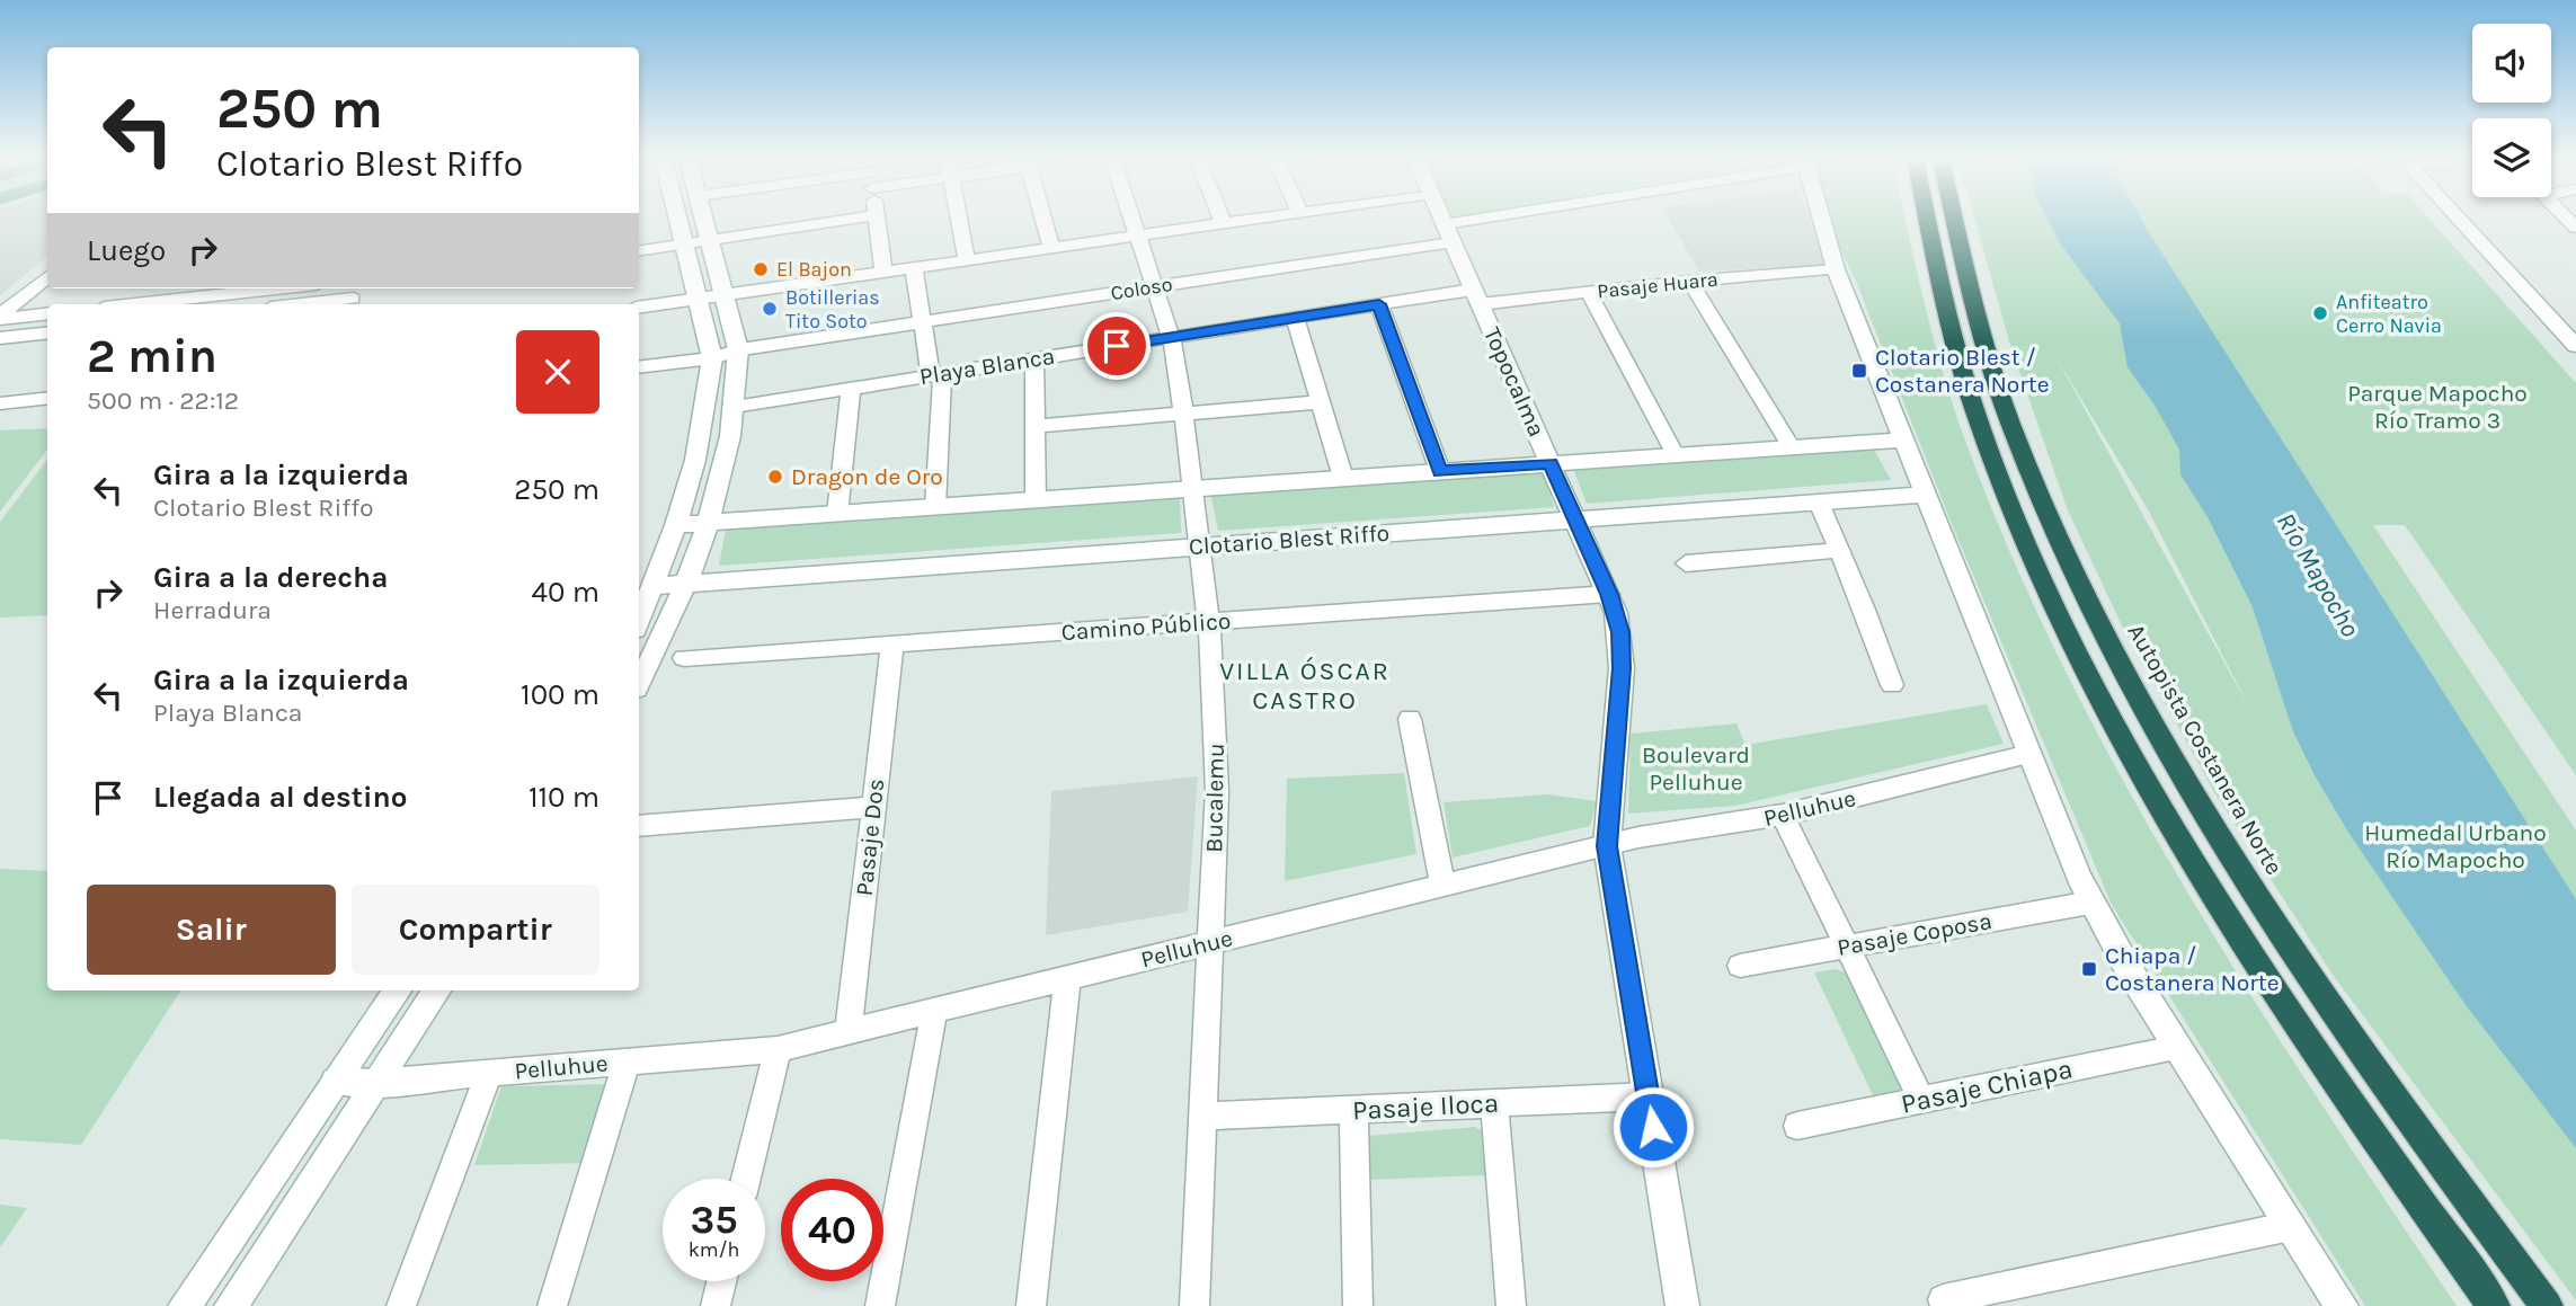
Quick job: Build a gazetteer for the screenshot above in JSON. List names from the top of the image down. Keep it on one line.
{"streets":{"highway":["Autopista Costanera Norte"],"street":["Pasaje Huara","Coloso","Playa Blanca","Topocalma","Clotario Blest Riffo","Camino Público","Bucalemu","Pelluhue","Pasaje Dos","Pasaje Coposa","Pasaje Chiapa","Pasaje Iloca"]},"crossings":[["Pasaje Huara","Playa Blanca"],["Pasaje Huara","Topocalma"],["Coloso","Topocalma"],["Coloso","Bucalemu"],["Playa Blanca","Topocalma"],["Playa Blanca","Bucalemu"],["Topocalma","Clotario Blest Riffo"],["Topocalma","Camino Público"],["Topocalma","Pelluhue"],["Topocalma","Pasaje Iloca"],["Clotario Blest Riffo","Bucalemu"],["Camino Público","Bucalemu"],["Camino Público","Pasaje Dos"],["Bucalemu","Pelluhue"],["Bucalemu","Pasaje Iloca"],["Pelluhue","Pasaje Dos"]],"districts":["VILLA ÓSCAR CASTRO"],"water":["Río Mapocho"],"parks":["Parque Mapocho Río Tramo 3","Boulevard Pelluhue","Humedal Urbano Río Mapocho"],"places":{"other":["El Bajon","Botillerias Tito Soto","Anfiteatro Cerro Navia","Dragon de Oro"],"transit":["Clotario Blest / Costanera Norte","Chiapa / Costanera Norte"]},"page":{"turn":["250 m","Clotario Blest Riffo"],"then":"Luego","heading":["2 min","500 m · 22:12"],"list":[{"name":"Gira a la izquierda","note":"Clotario Blest Riffo","value":"250 m"},{"name":"Gira a la derecha","note":"Herradura","value":"40 m"},{"name":"Gira a la izquierda","note":"Playa Blanca","value":"100 m"},{"name":"Llegada al destino","value":"110 m"}],"buttons":["Salir","Compartir"],"speed":"35 km/h","limit":"40"}}
